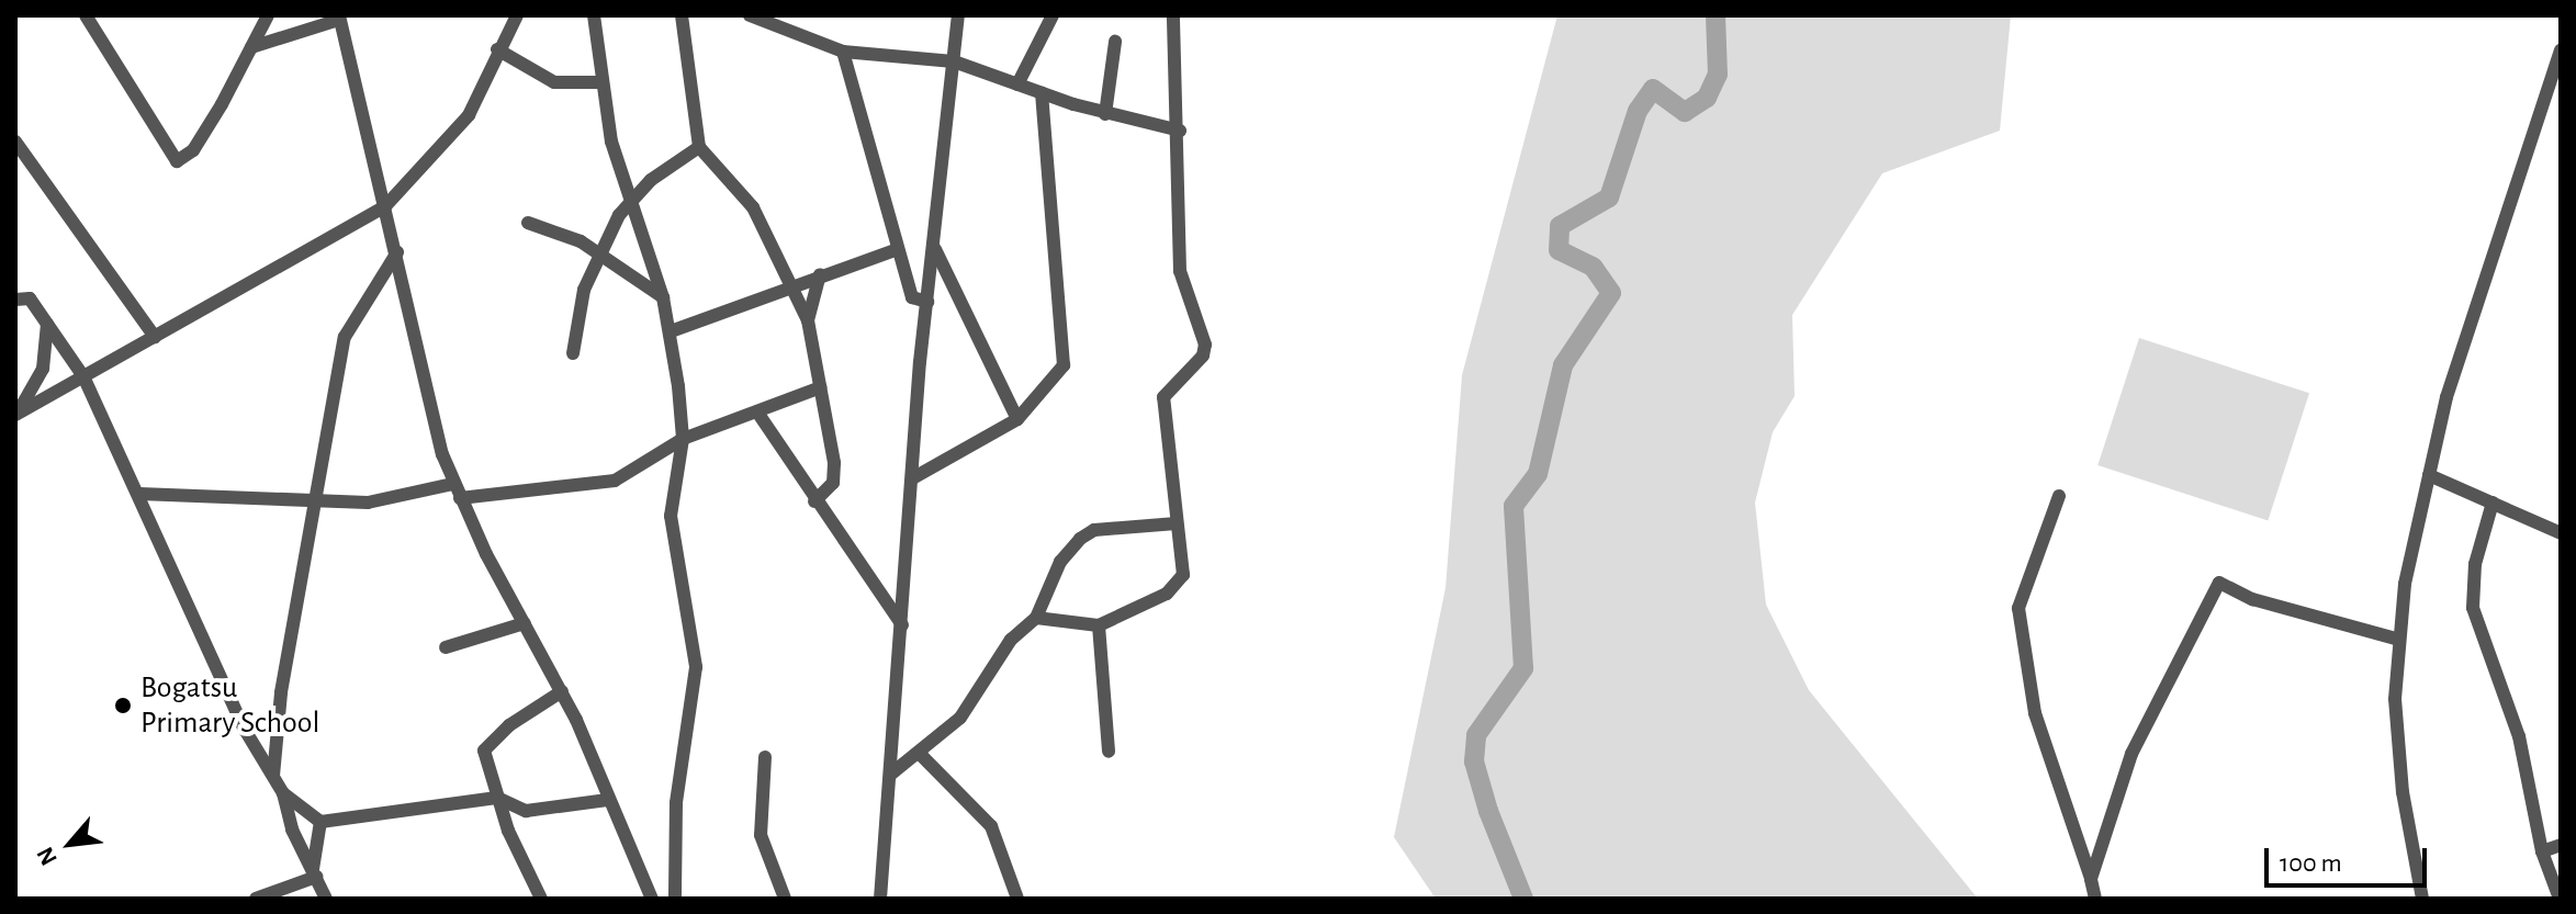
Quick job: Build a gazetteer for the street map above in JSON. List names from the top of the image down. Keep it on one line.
{"places":["Bogatsu Primary School"],"scale_bar":"100 m","north":"bottom left"}
